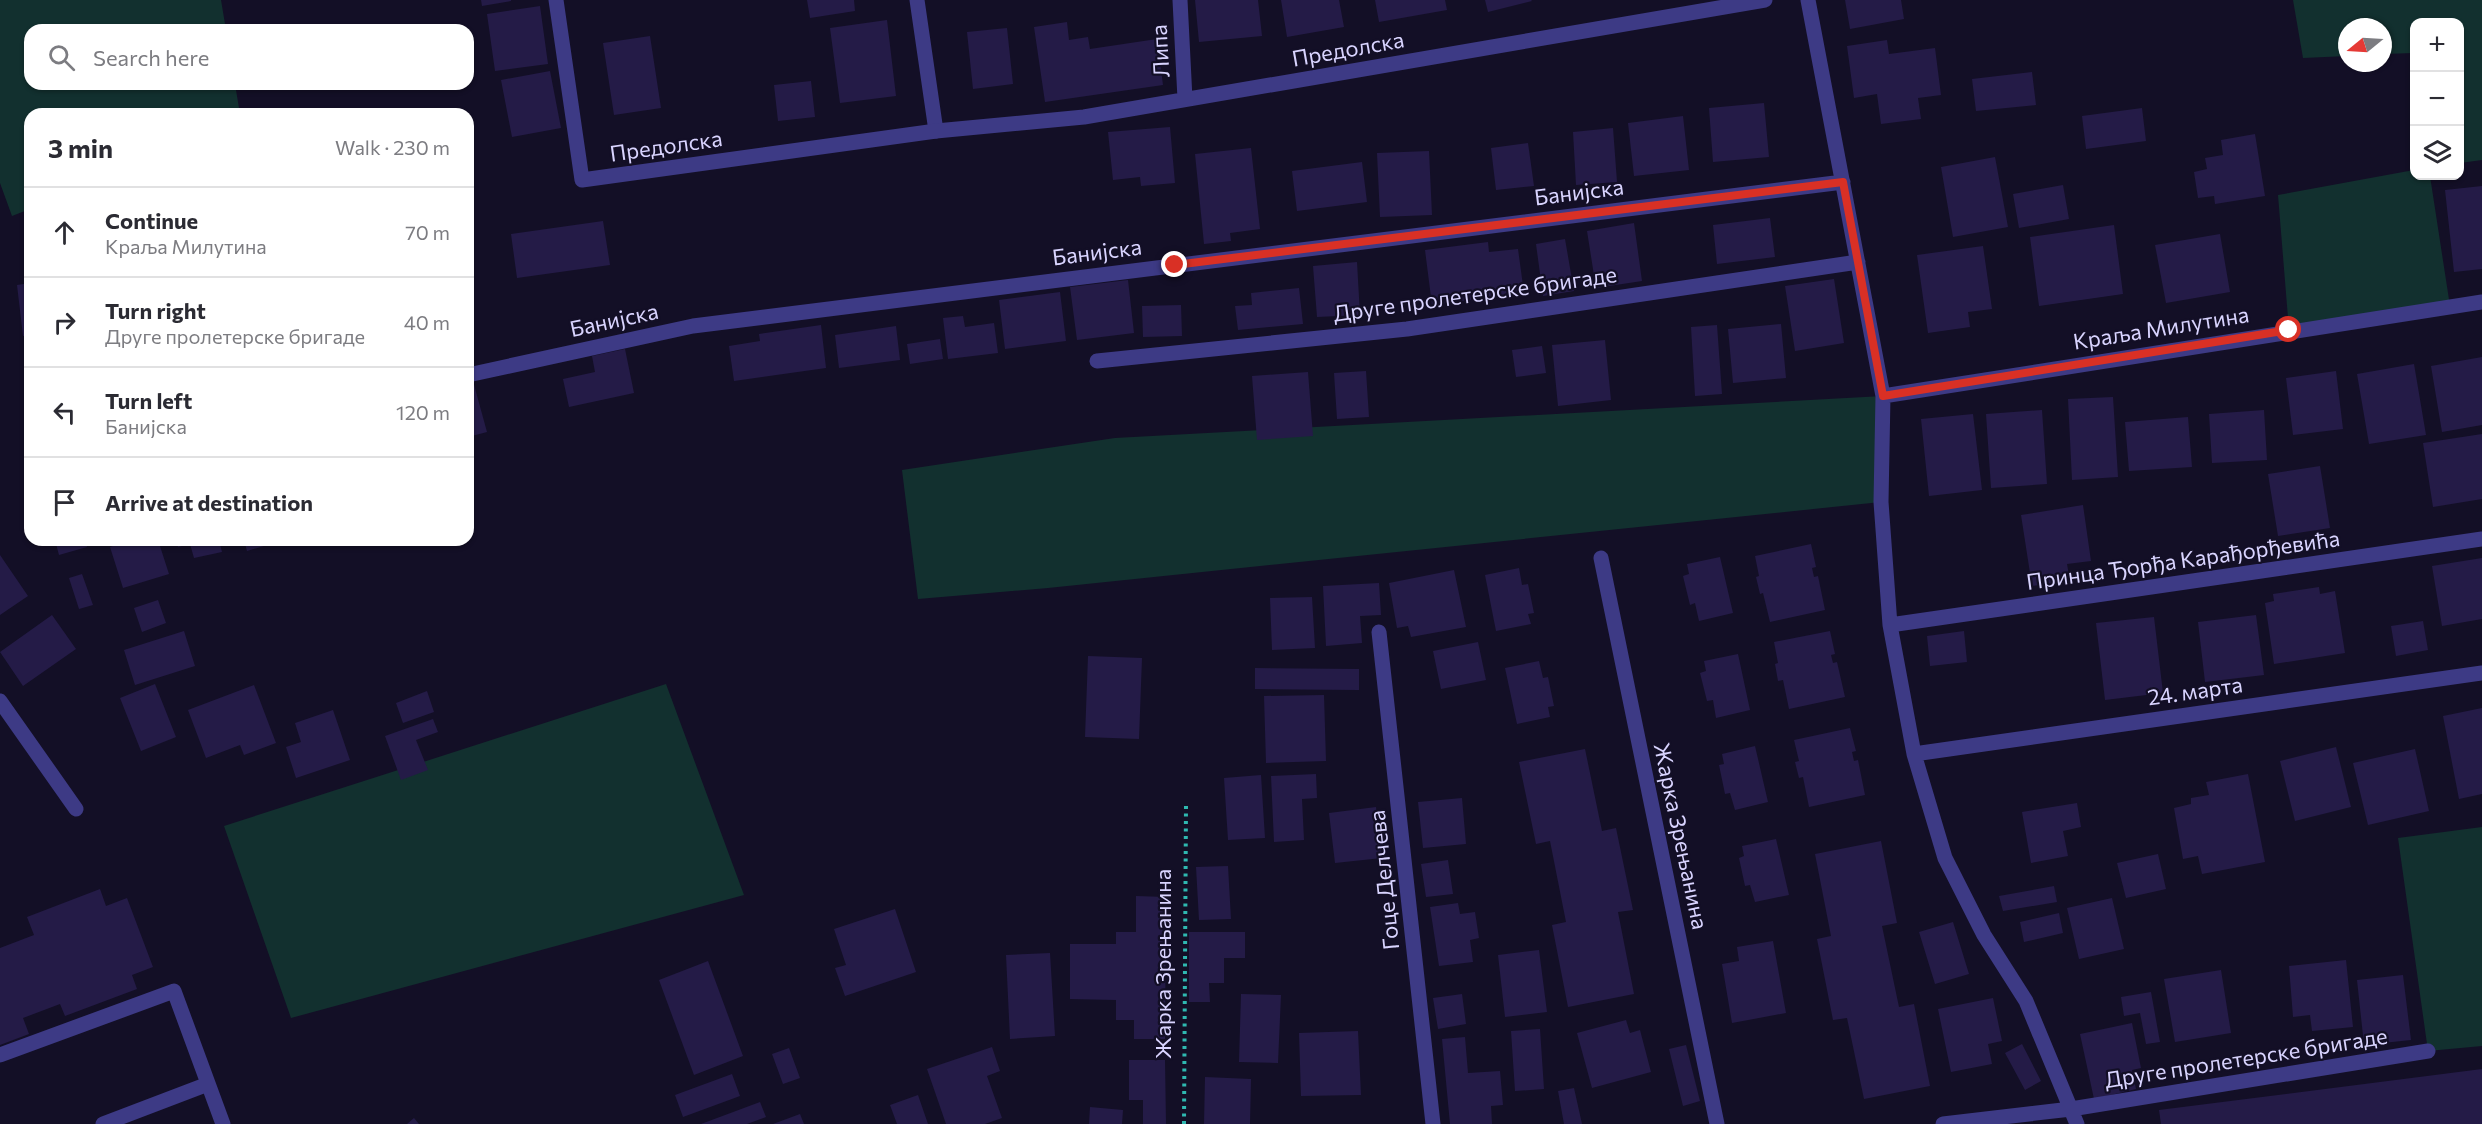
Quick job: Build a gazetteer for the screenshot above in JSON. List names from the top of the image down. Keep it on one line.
{"streets":{"street":["Предолска","Липа","Банијска","Друге пролетерске бригаде","Краља Милутина","Принца Ђорђа Карађорђевића","24. марта","Жарка Зрењанина","Гоце Делчева"]},"crossings":[["Предолска","Липа"]],"north":"left","page":{"map_buttons":["+","−"],"search":"Search here","heading":["3 min","Walk · 230 m"],"list":[["Continue","Краља Милутина","70 m"],["Turn right","Друге пролетерске бригаде","40 m"],["Turn left","Банијска","120 m"],"Arrive at destination"]}}
